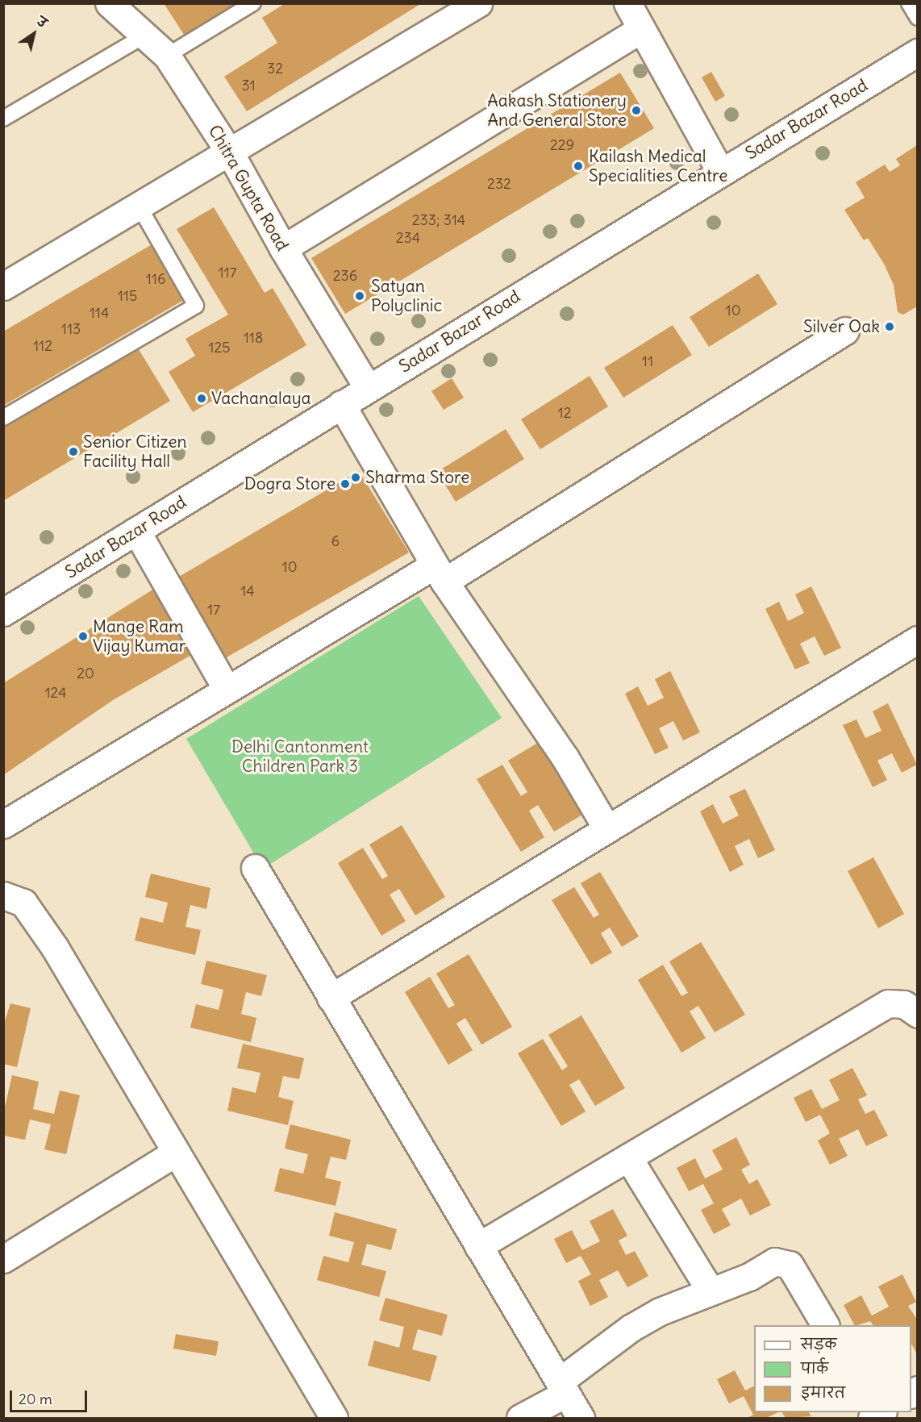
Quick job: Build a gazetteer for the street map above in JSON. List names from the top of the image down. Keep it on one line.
{"streets":{"street":["Sadar Bazar Road","Chitra Gupta Road"]},"crossings":[["Sadar Bazar Road","Chitra Gupta Road"]],"parks":["Delhi Cantonment Children Park 3"],"places":["Aakash Stationery And General Store","Kailash Medical Specialities Centre","Satyan Polyclinic","Silver Oak","Vachanalaya","Senior Citizen Facility Hall","Sharma Store","Dogra Store","Mange Ram Vijay Kumar"],"house_numbers":["32","31","229","232","233; 314","234","117","236","116","115","10","114","113","118","112","125","11","12","6","10","14","17","20","124"],"legend":["सड़क","पार्क","इमारत"],"scale_bar":"20 m","north":"top right"}
